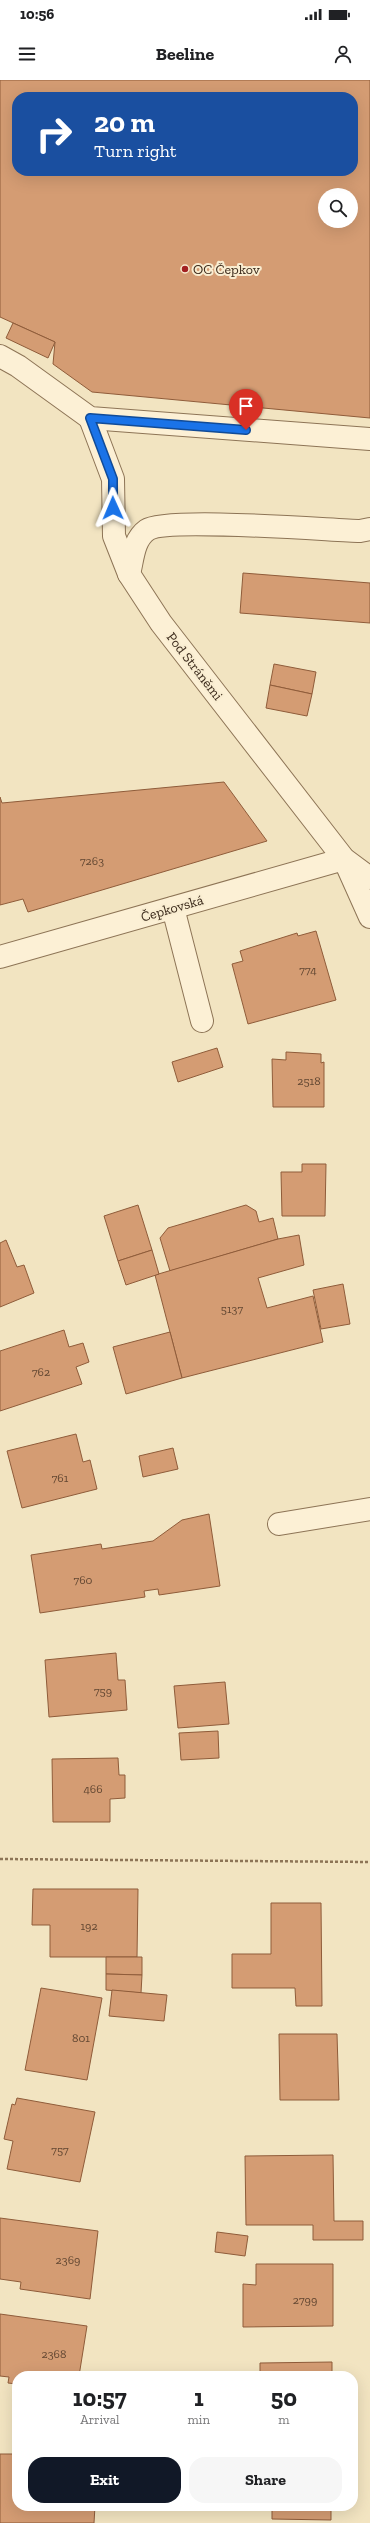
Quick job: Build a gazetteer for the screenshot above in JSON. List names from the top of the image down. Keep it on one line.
{"streets":{"street":["Pod Stráněmi","Čepkovská"]},"crossings":[["Pod Stráněmi","Čepkovská"]],"places":["OC Čepkov"],"house_numbers":["7263","774","2518","5137","762","761","760","759","466","192","801","757","2369","2799","2368"],"page":{"status":"10:56","header":"Beeline","turn":["20 m","Turn right"],"eta":["10:57","Arrival","1","min","50","m"],"buttons":["Exit","Share"]}}
